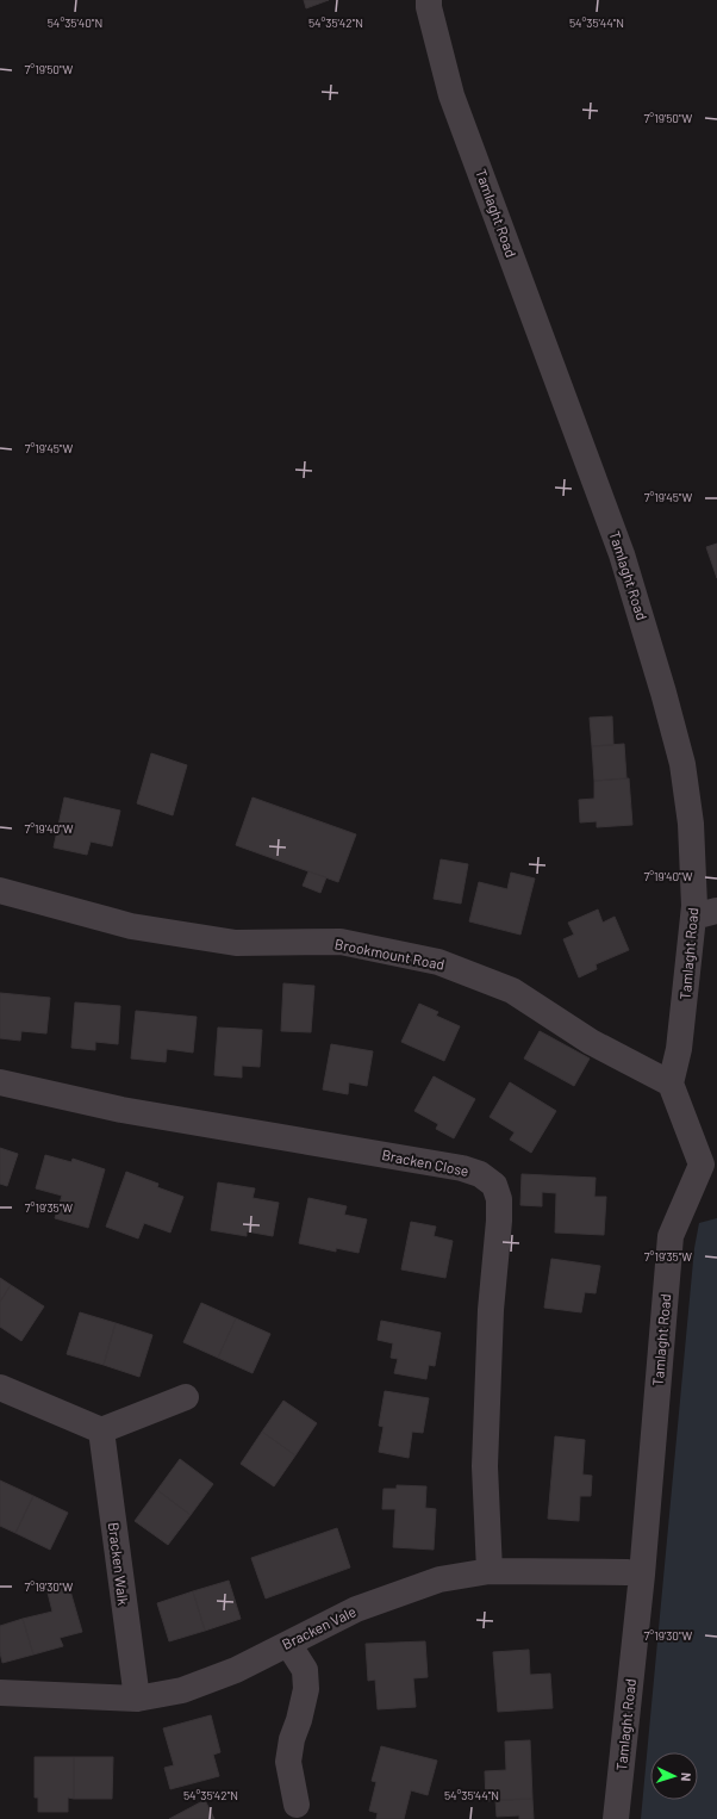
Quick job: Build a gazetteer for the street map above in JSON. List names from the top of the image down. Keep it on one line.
{"streets":{"street":["Tamlaght Road","Brookmount Road","Bracken Close","Bracken Walk","Bracken Vale"]},"crossings":[["Tamlaght Road","Brookmount Road"],["Tamlaght Road","Bracken Vale"],["Bracken Close","Bracken Vale"],["Bracken Walk","Bracken Vale"]],"north":"right","coordinates":["54°35'40\"N","54°35'42\"N","54°35'44\"N","7°19'50\"W","7°19'45\"W","7°19'40\"W","7°19'35\"W","7°19'30\"W"]}
